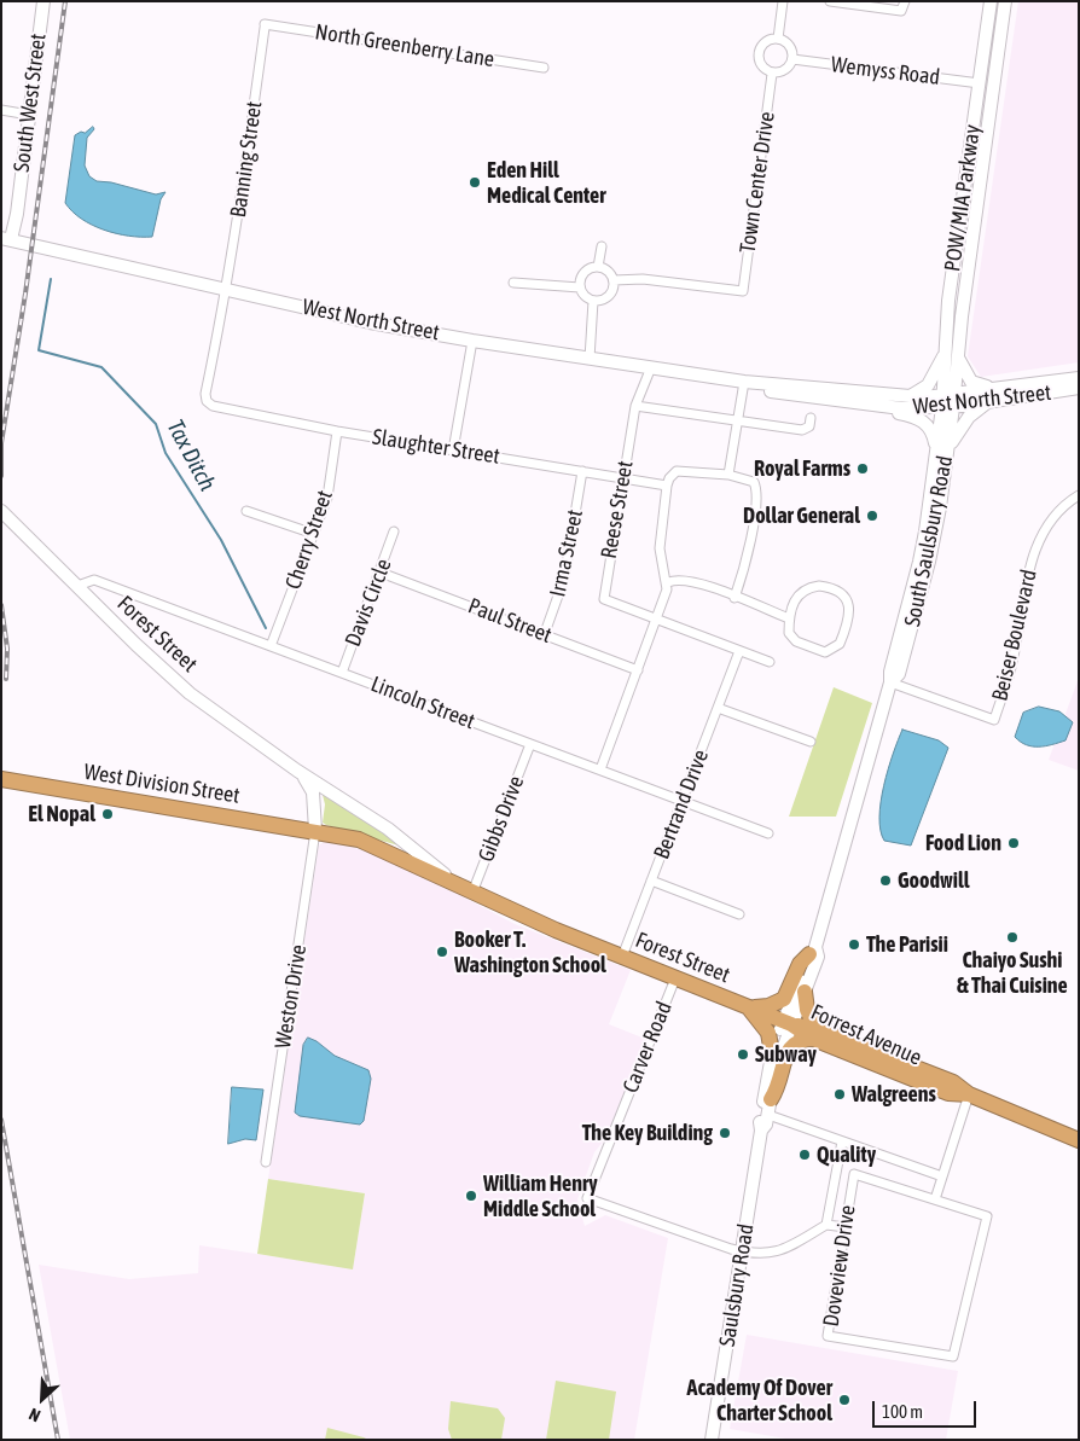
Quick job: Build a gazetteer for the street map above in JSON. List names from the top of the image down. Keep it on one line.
{"streets":{"highway":["Forest Street","West Division Street","Forrest Avenue"],"main road":["South West Street","POW/MIA Parkway","West North Street","South Saulsbury Road","Saulsbury Road"],"street":["North Greenberry Lane","Wemyss Road","Banning Street","Town Center Drive","Slaughter Street","Reese Street","Cherry Street","Irma Street","Davis Circle","Paul Street","Beiser Boulevard","Lincoln Street","Bertrand Drive","Gibbs Drive","Weston Drive","Carver Road","Doveview Drive"]},"crossings":[["North Greenberry Lane","Banning Street"],["Wemyss Road","Town Center Drive"],["Wemyss Road","POW/MIA Parkway"],["South West Street","West North Street"],["Banning Street","West North Street"],["Banning Street","Slaughter Street"],["POW/MIA Parkway","West North Street"],["POW/MIA Parkway","South Saulsbury Road"],["West North Street","Reese Street"],["West North Street","South Saulsbury Road"],["Slaughter Street","Reese Street"],["Slaughter Street","Cherry Street"],["Slaughter Street","Irma Street"],["Reese Street","Bertrand Drive"],["Cherry Street","Lincoln Street"],["South Saulsbury Road","Forest Street"],["South Saulsbury Road","Beiser Boulevard"],["South Saulsbury Road","Forrest Avenue"],["South Saulsbury Road","Saulsbury Road"],["Irma Street","Paul Street"],["Davis Circle","Paul Street"],["Davis Circle","Lincoln Street"],["Forest Street","Lincoln Street"],["Forest Street","West Division Street"],["Forest Street","Bertrand Drive"],["Forest Street","Gibbs Drive"],["Forest Street","Weston Drive"],["Forest Street","Forrest Avenue"],["Forest Street","Carver Road"],["Forest Street","Saulsbury Road"],["Lincoln Street","Bertrand Drive"],["Lincoln Street","Gibbs Drive"],["West Division Street","Weston Drive"],["Forrest Avenue","Saulsbury Road"],["Carver Road","Saulsbury Road"]],"water":["Tax Ditch"],"places":["Eden Hill Medical Center","Royal Farms","Dollar General","El Nopal","Food Lion","Goodwill","Chaiyo Sushi & Thai Cuisine","The Parisii","Booker T. Washington School","Subway","Walgreens","The Key Building","Quality","William Henry Middle School","Academy Of Dover Charter School"],"scale_bar":"100 m","north":"bottom left"}
